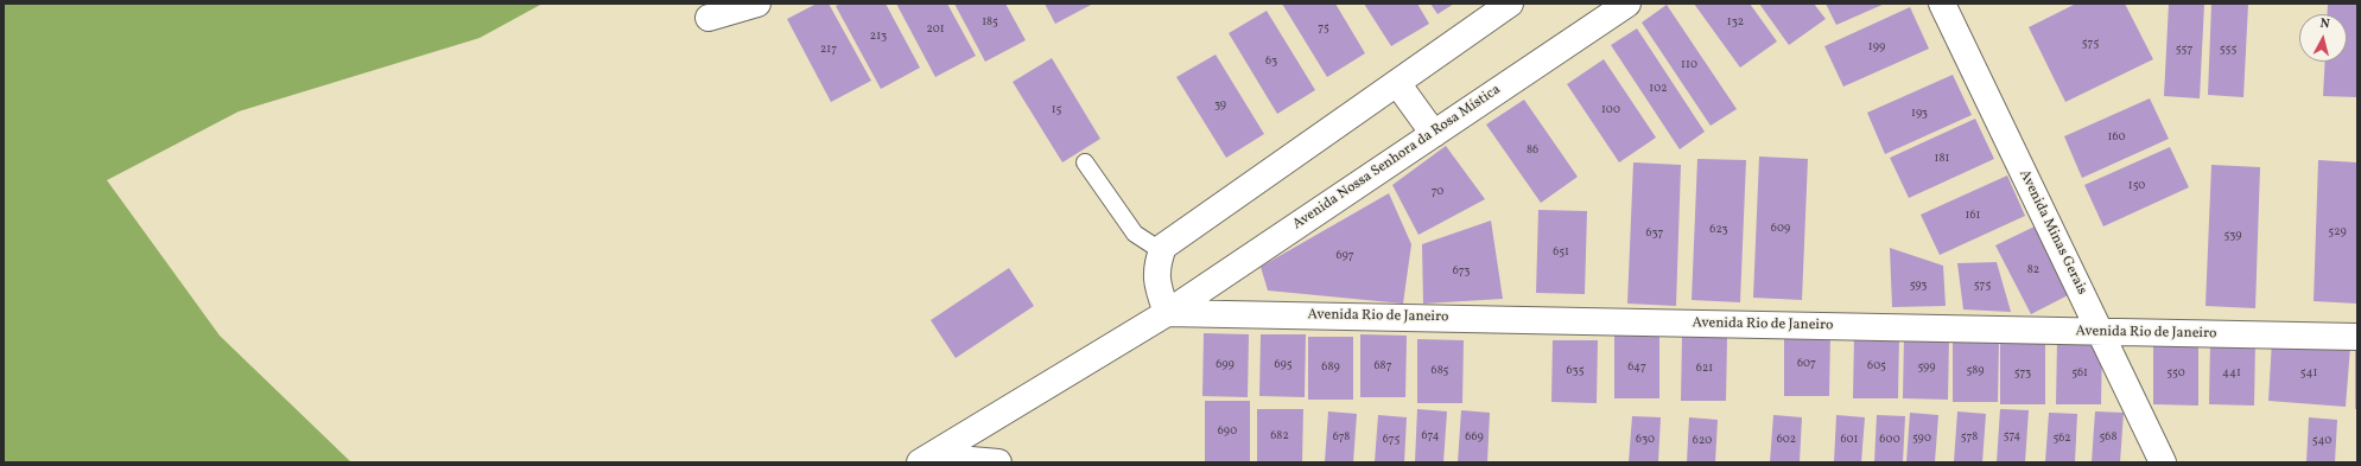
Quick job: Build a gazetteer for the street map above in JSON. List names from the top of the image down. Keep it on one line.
{"streets":{"street":["Avenida Nossa Senhora da Rosa Mística","Avenida Minas Gerais","Avenida Rio de Janeiro"]},"crossings":[["Avenida Nossa Senhora da Rosa Mística","Avenida Rio de Janeiro"],["Avenida Minas Gerais","Avenida Rio de Janeiro"]],"house_numbers":["185","132","75","201","213","575","199","217","557","555","63","110","102","39","15","100","193","160","86","181","150","70","161","609","623","529","637","539","651","697","82","673","593","575","607","699","695","687","605","689","647","599","621","685","635","589","573","561","550","441","541","690","682","674","574","678","669","578","568","590","562","675","630","602","601","600","620","540"],"north":"top"}
